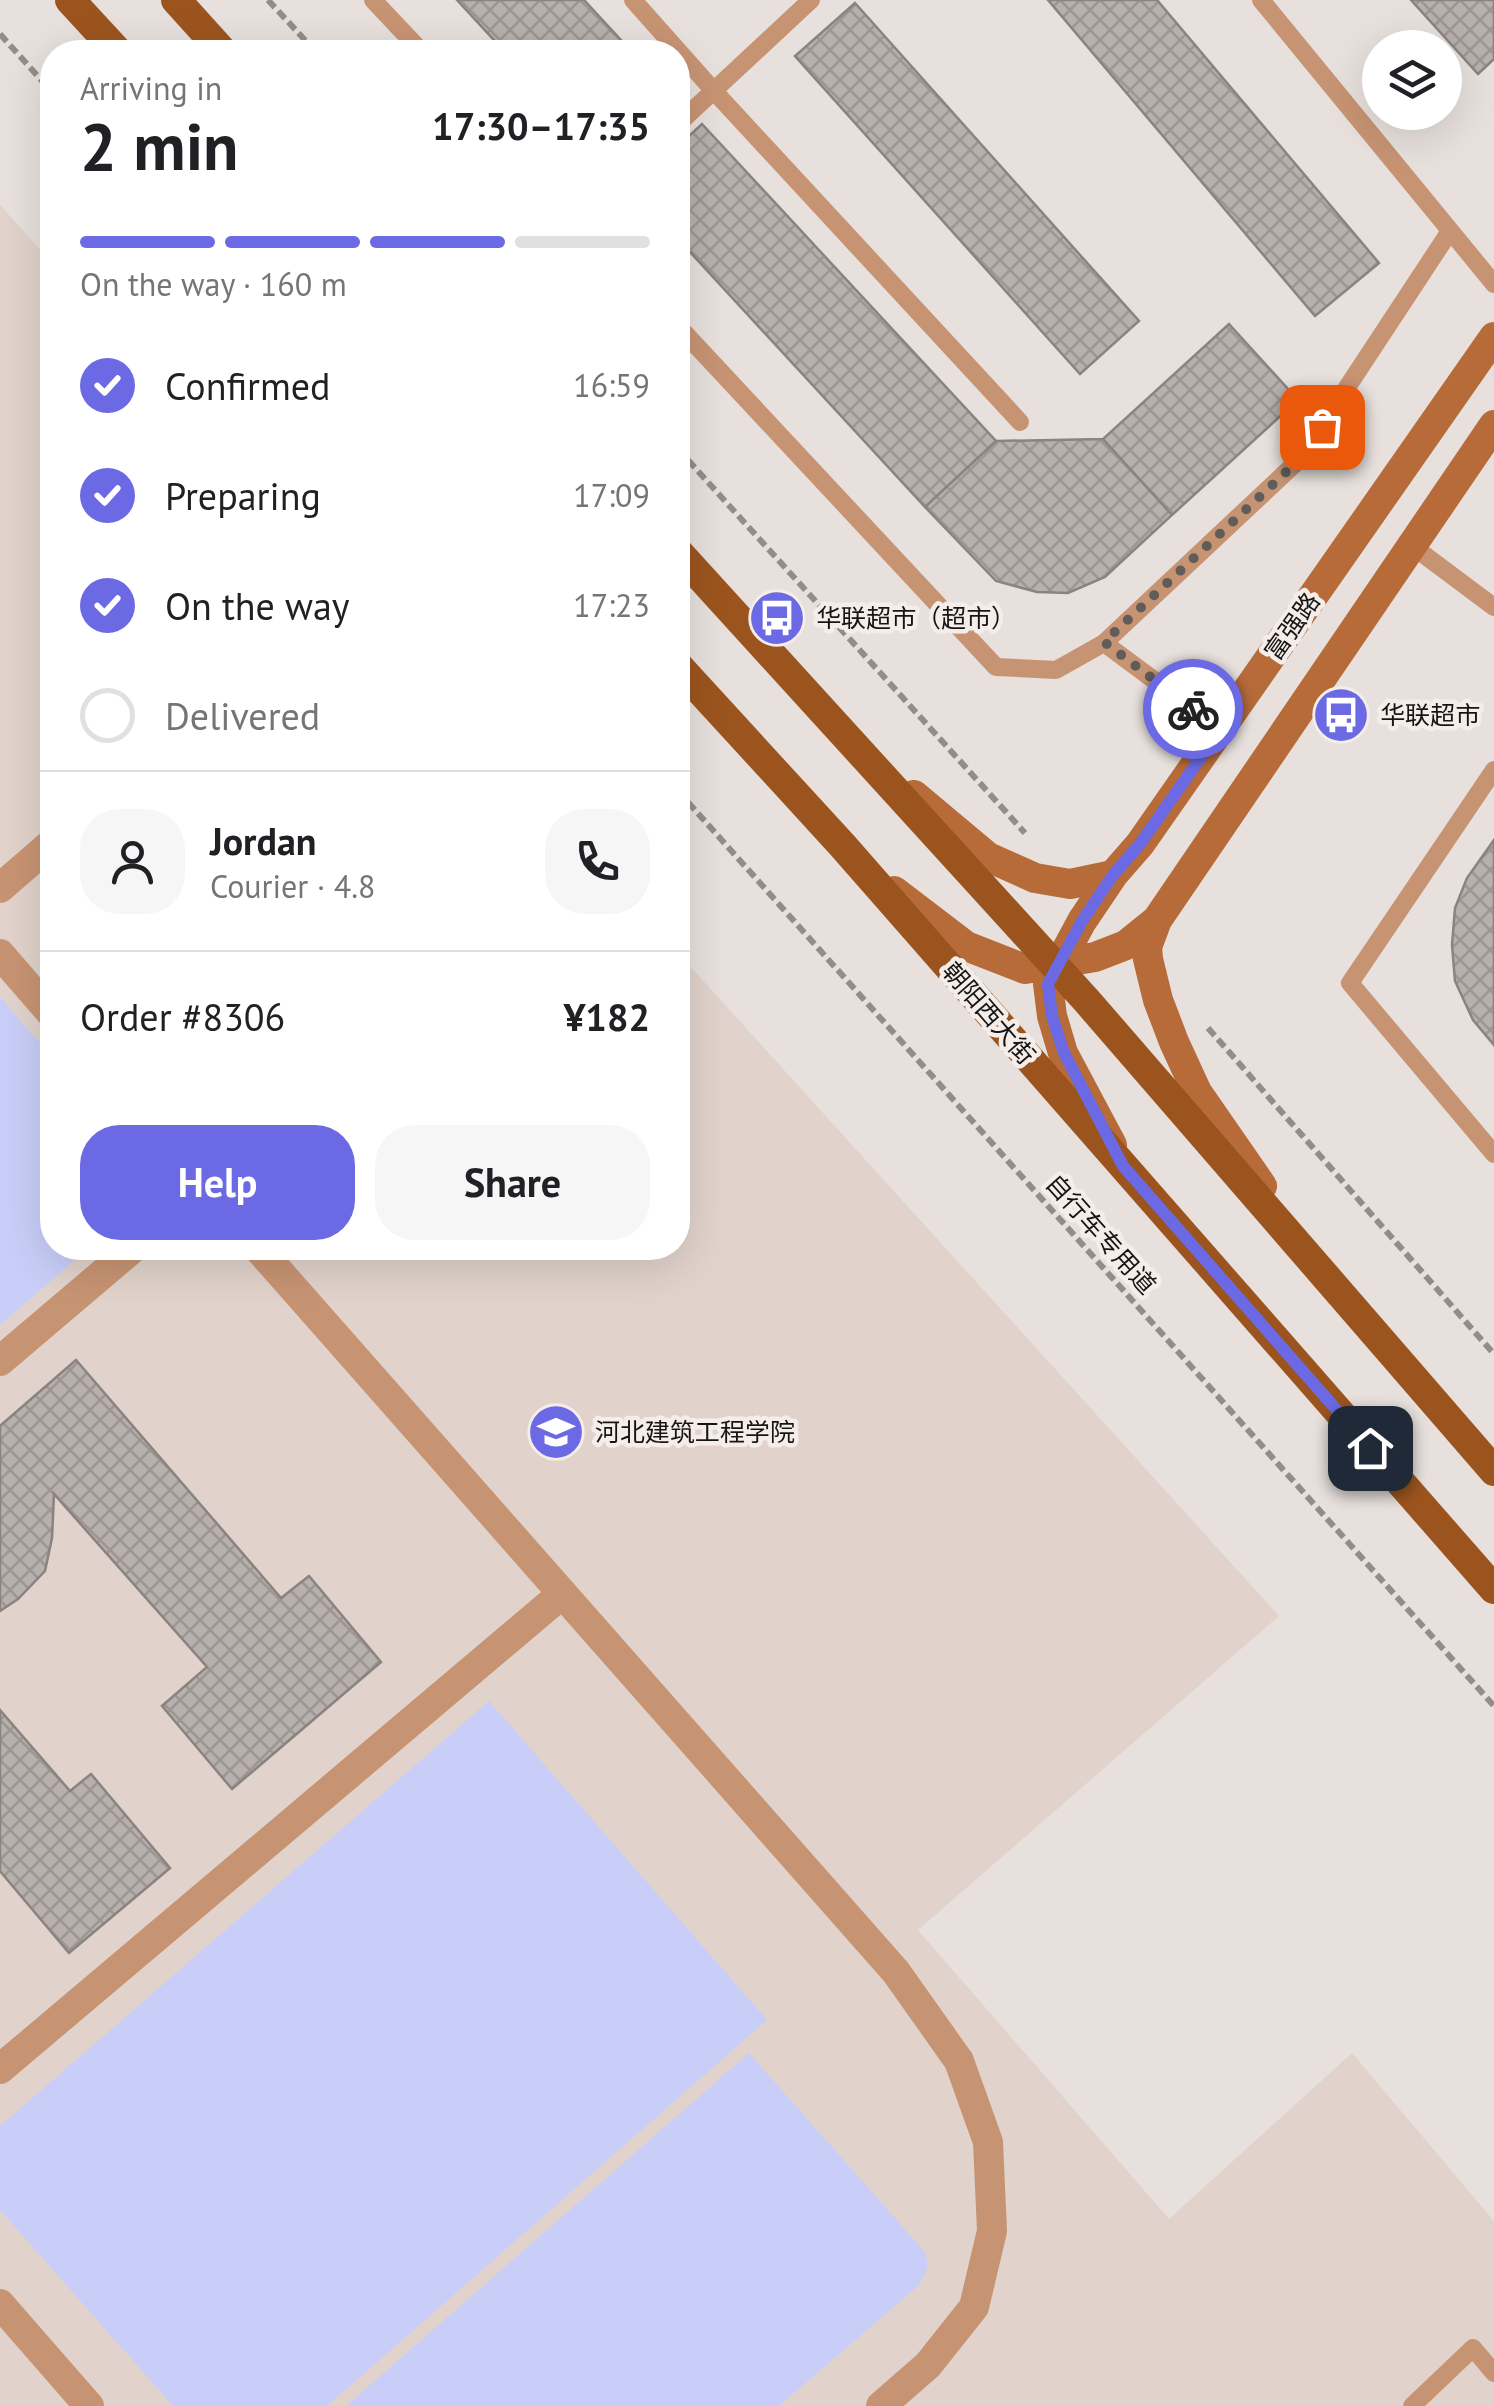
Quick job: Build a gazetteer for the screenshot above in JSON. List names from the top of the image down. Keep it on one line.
{"streets":{"main road":["富强路","朝阳西大街"],"path":["自行车专用道"]},"places":{"bus stop":["华联超市（超市）","华联超市"],"school or university":["河北建筑工程学院"]},"page":{"heading":["2 min","Arriving in","17:30–17:35"],"panel":["Jordan","Courier · 4.8","Order #8306","¥182"],"bar":"On the way · 160 m","list":[["Confirmed","16:59"],["Preparing","17:09"],["On the way","17:23"],"Delivered"],"buttons":["Help","Share"]}}
